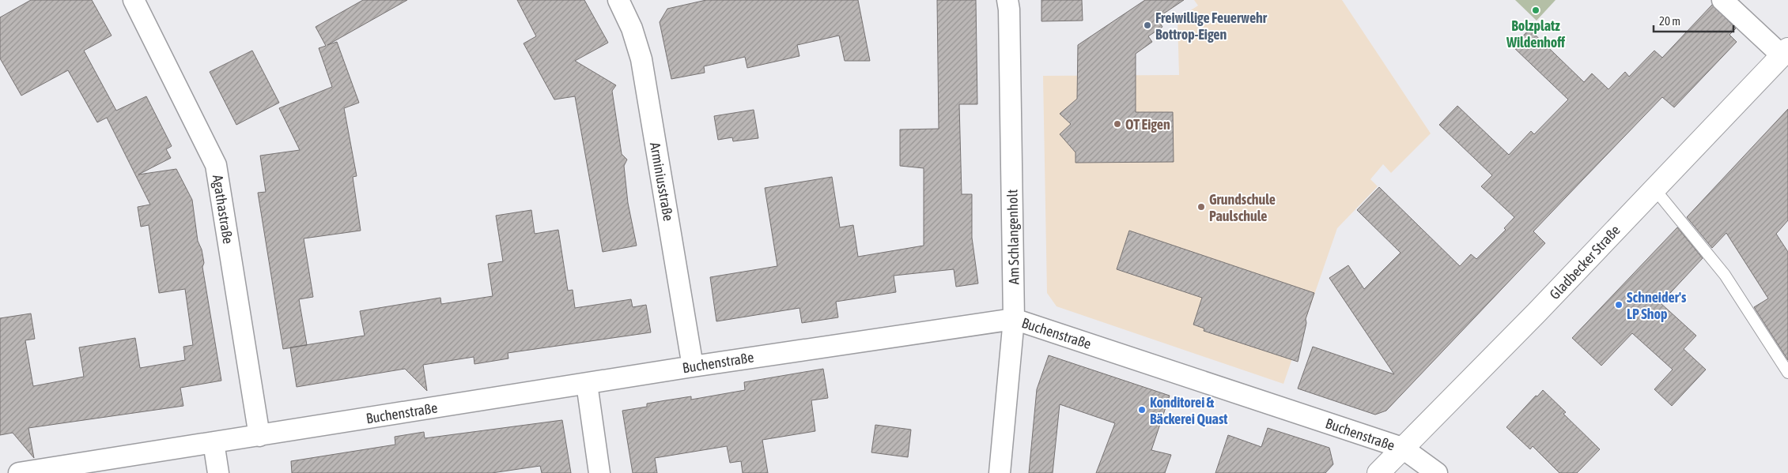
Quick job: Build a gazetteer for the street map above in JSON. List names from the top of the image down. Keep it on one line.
{"streets":{"main road":["Gladbecker Straße"],"street":["Arminiusstraße","Agathastraße","Am Schlangenholt","Buchenstraße"]},"crossings":[["Arminiusstraße","Buchenstraße"],["Agathastraße","Buchenstraße"],["Am Schlangenholt","Buchenstraße"],["Gladbecker Straße","Buchenstraße"]],"places":["Bolzplatz Wildenhoff","Freiwillige Feuerwehr Bottrop-Eigen","OT Eigen","Grundschule Paulschule","Schneider's LP Shop","Konditorei & Bäckerei Quast"],"scale_bar":"20 m"}
